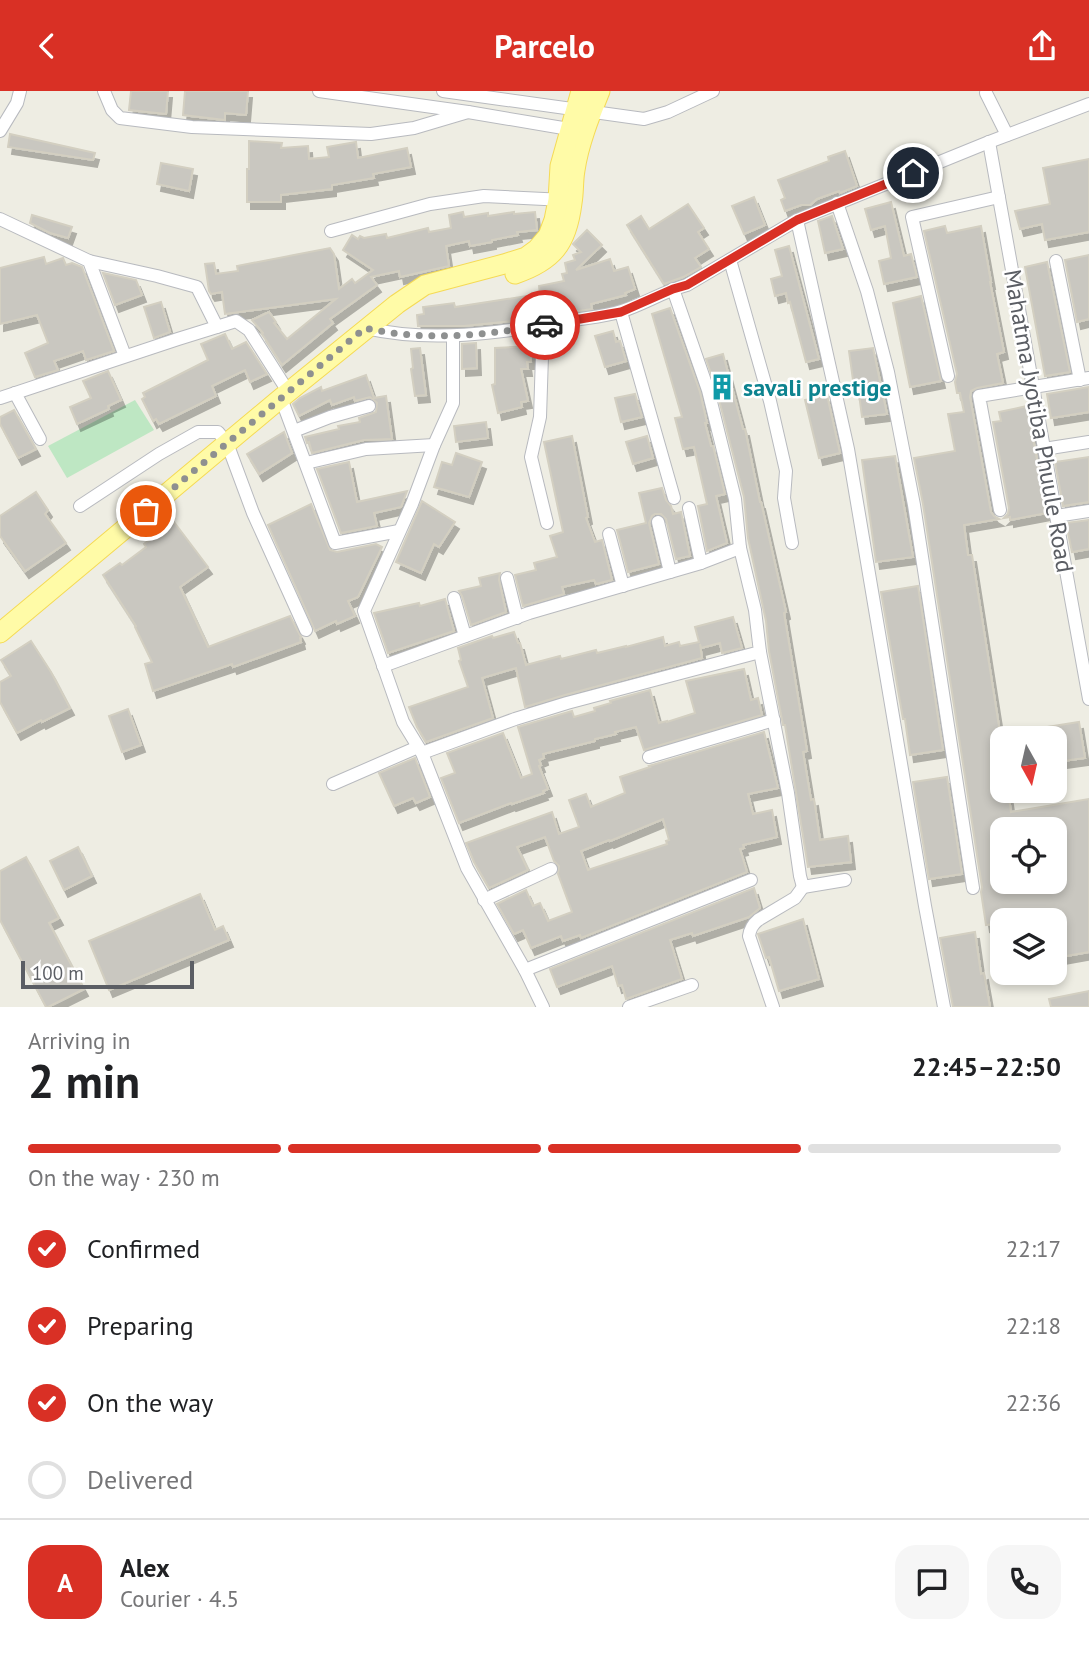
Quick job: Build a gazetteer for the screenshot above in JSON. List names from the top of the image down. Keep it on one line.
{"streets":{"street":["Mahatma Jyotiba Phuule Road"]},"places":{"building":["savali prestige"]},"scale_bar":"100 m","north":"bottom","page":{"header":"Parcelo","scale":"100 m","heading":["2 min","Arriving in","22:45–22:50"],"panel":["Alex","Courier · 4.5"],"bar":"On the way · 230 m","list":[["Confirmed","22:17"],["Preparing","22:18"],["On the way","22:36"],"Delivered"],"round":"A"}}
